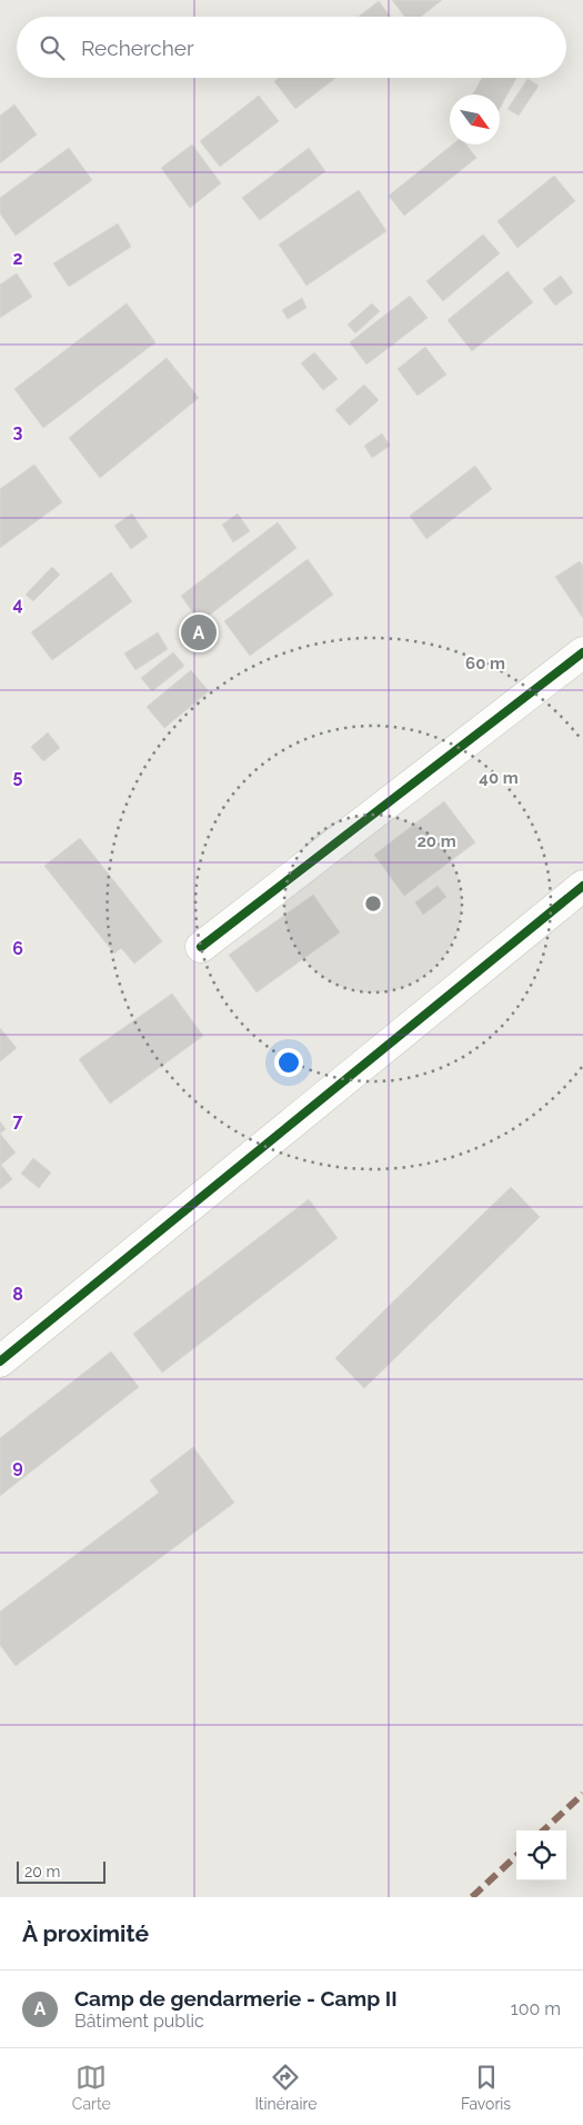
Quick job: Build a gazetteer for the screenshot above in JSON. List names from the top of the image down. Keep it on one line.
{"scale_bar":"20 m","north":"bottom right","page":{"search":"Rechercher","pins":"A","scale":"20 m","heading":"À proximité","list":[{"mark":"A","name":"Camp de gendarmerie - Camp II","note":"Bâtiment public","value":"100 m"}],"nav":["Carte","Itinéraire","Favoris"]},"grid":{"rows":["2","3","4","5","6","7","8","9"]},"rings":["60 m","40 m","20 m"]}
